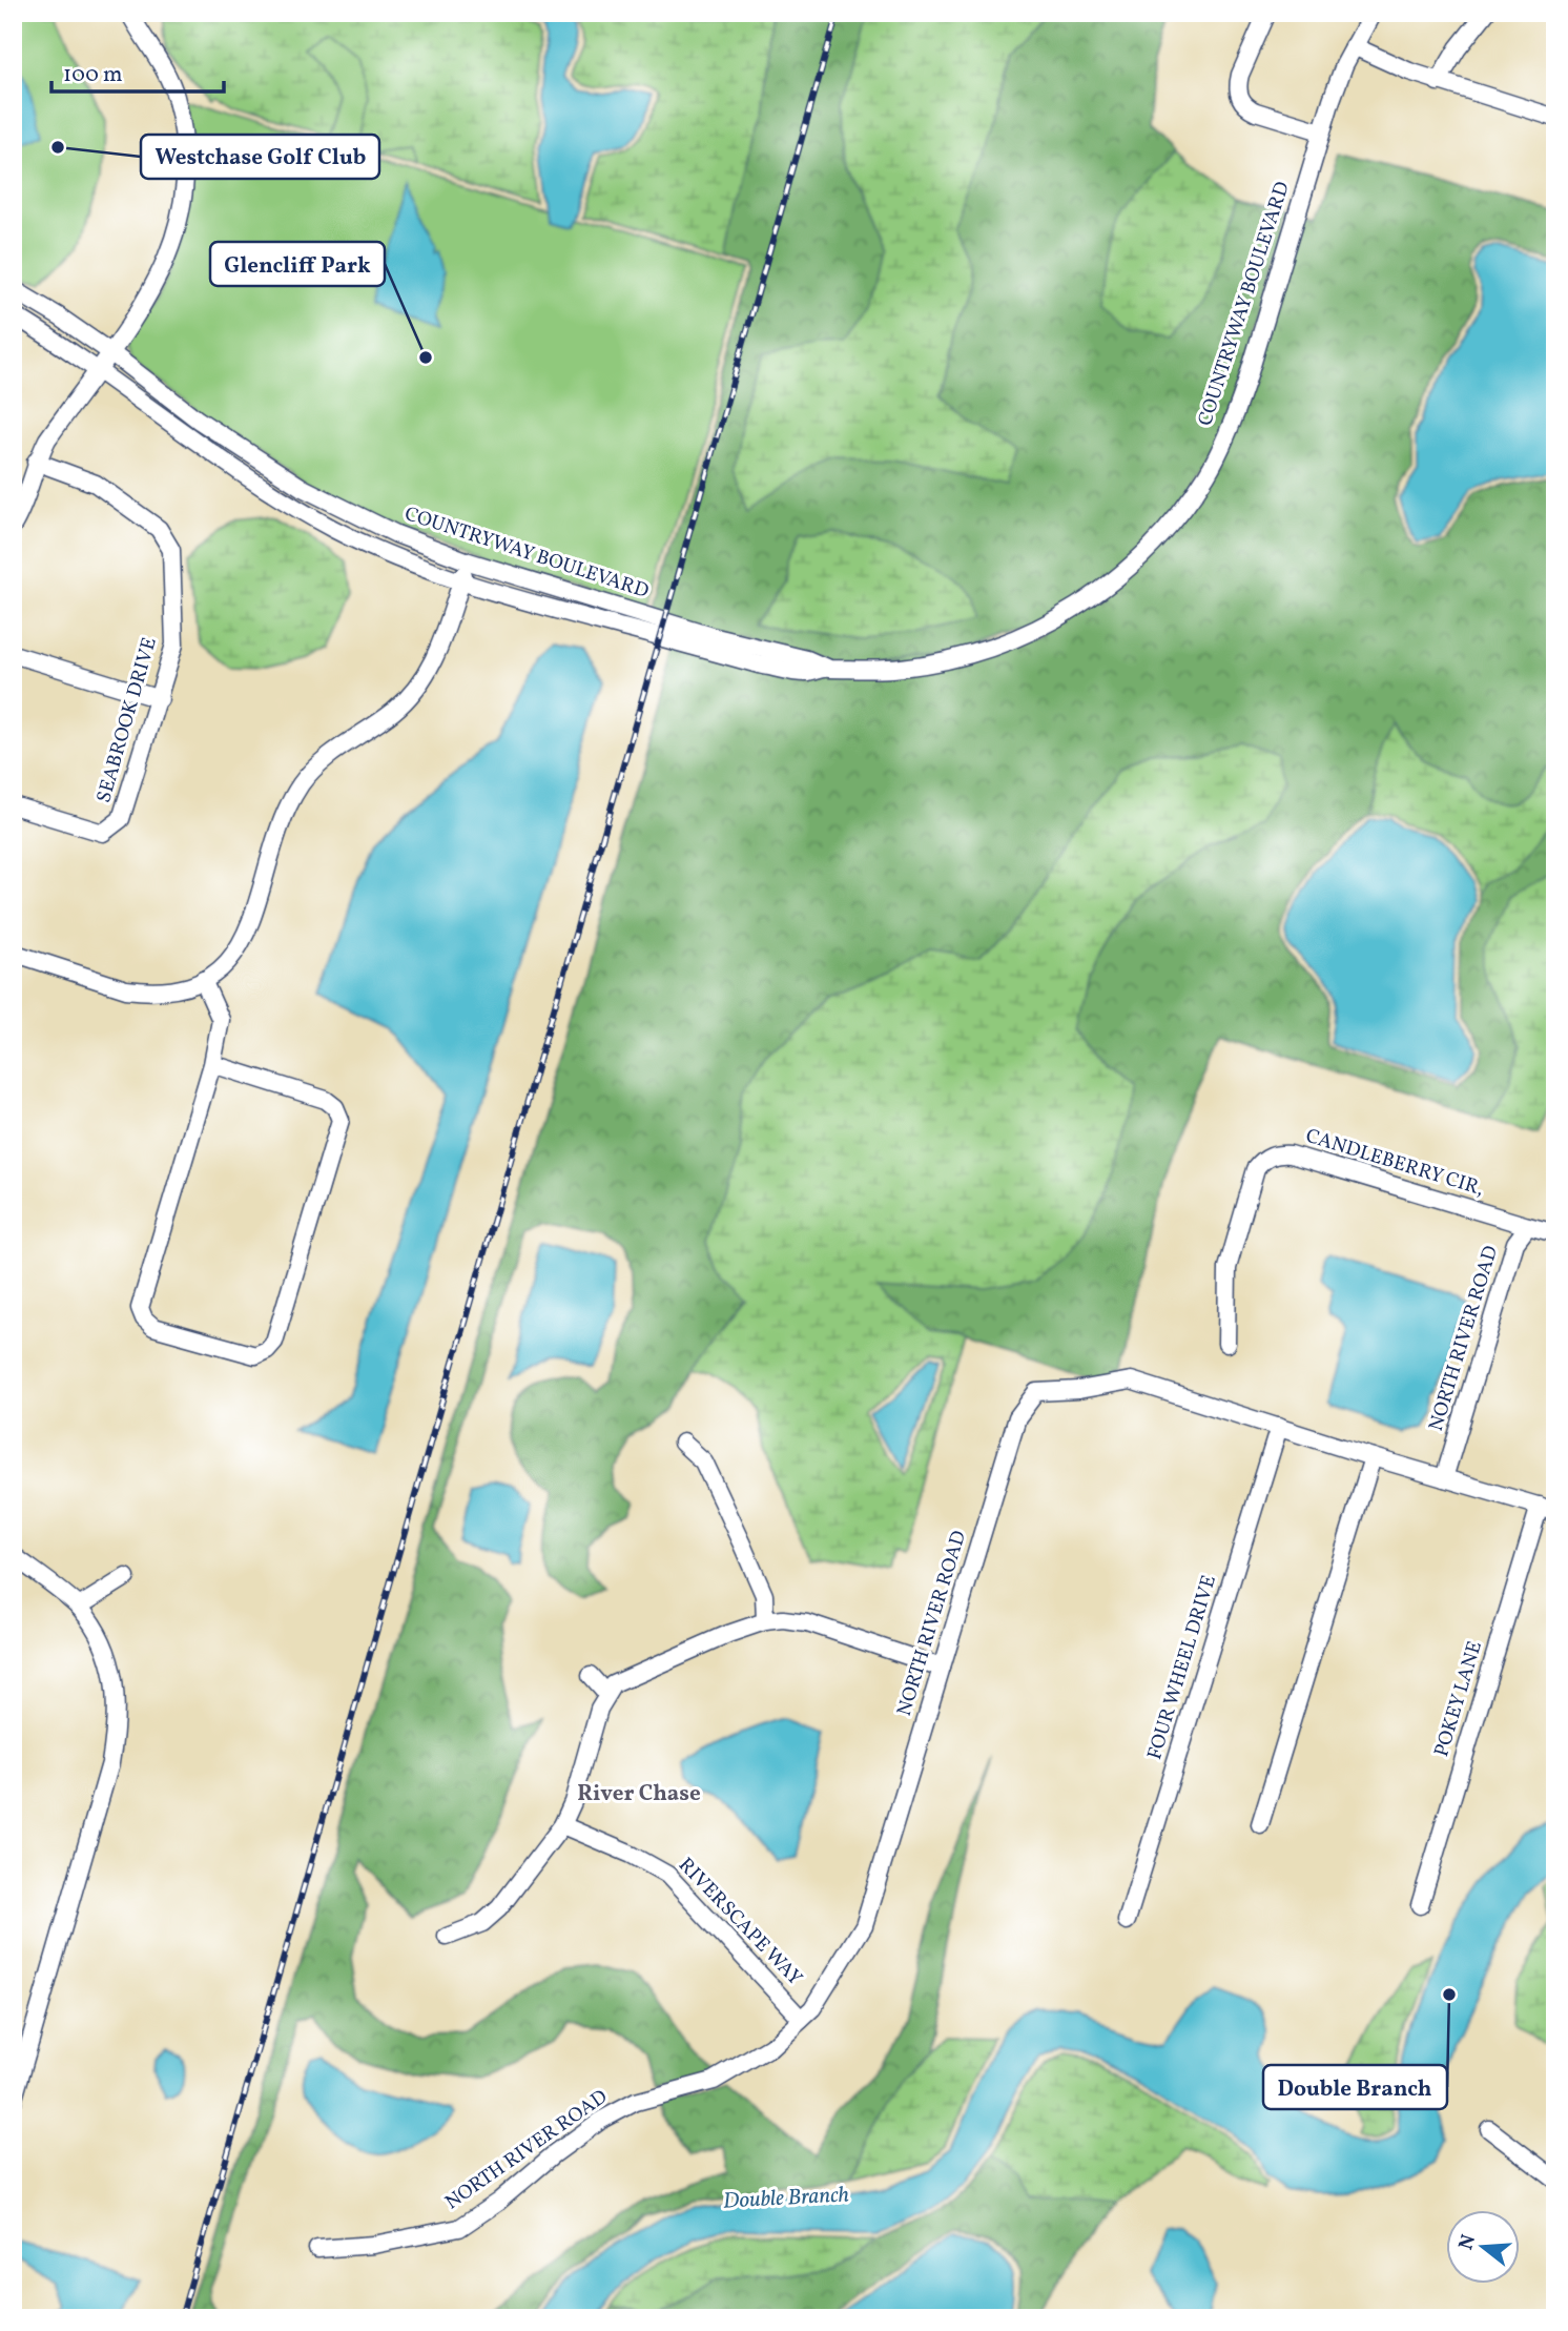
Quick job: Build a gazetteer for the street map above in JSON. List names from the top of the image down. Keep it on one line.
{"streets":{"street":["COUNTRYWAY BOULEVARD","SEABROOK DRIVE","CANDLEBERRY CIR,","NORTH RIVER ROAD","FOUR WHEEL DRIVE","POKEY LANE","RIVERSCAPE WAY"]},"crossings":[["CANDLEBERRY CIR,","NORTH RIVER ROAD"],["NORTH RIVER ROAD","FOUR WHEEL DRIVE"],["NORTH RIVER ROAD","RIVERSCAPE WAY"]],"districts":["River Chase"],"water":["Double Branch"],"places":["Westchase Golf Club","Glencliff Park","Double Branch"],"scale_bar":"100 m","north":"left"}
